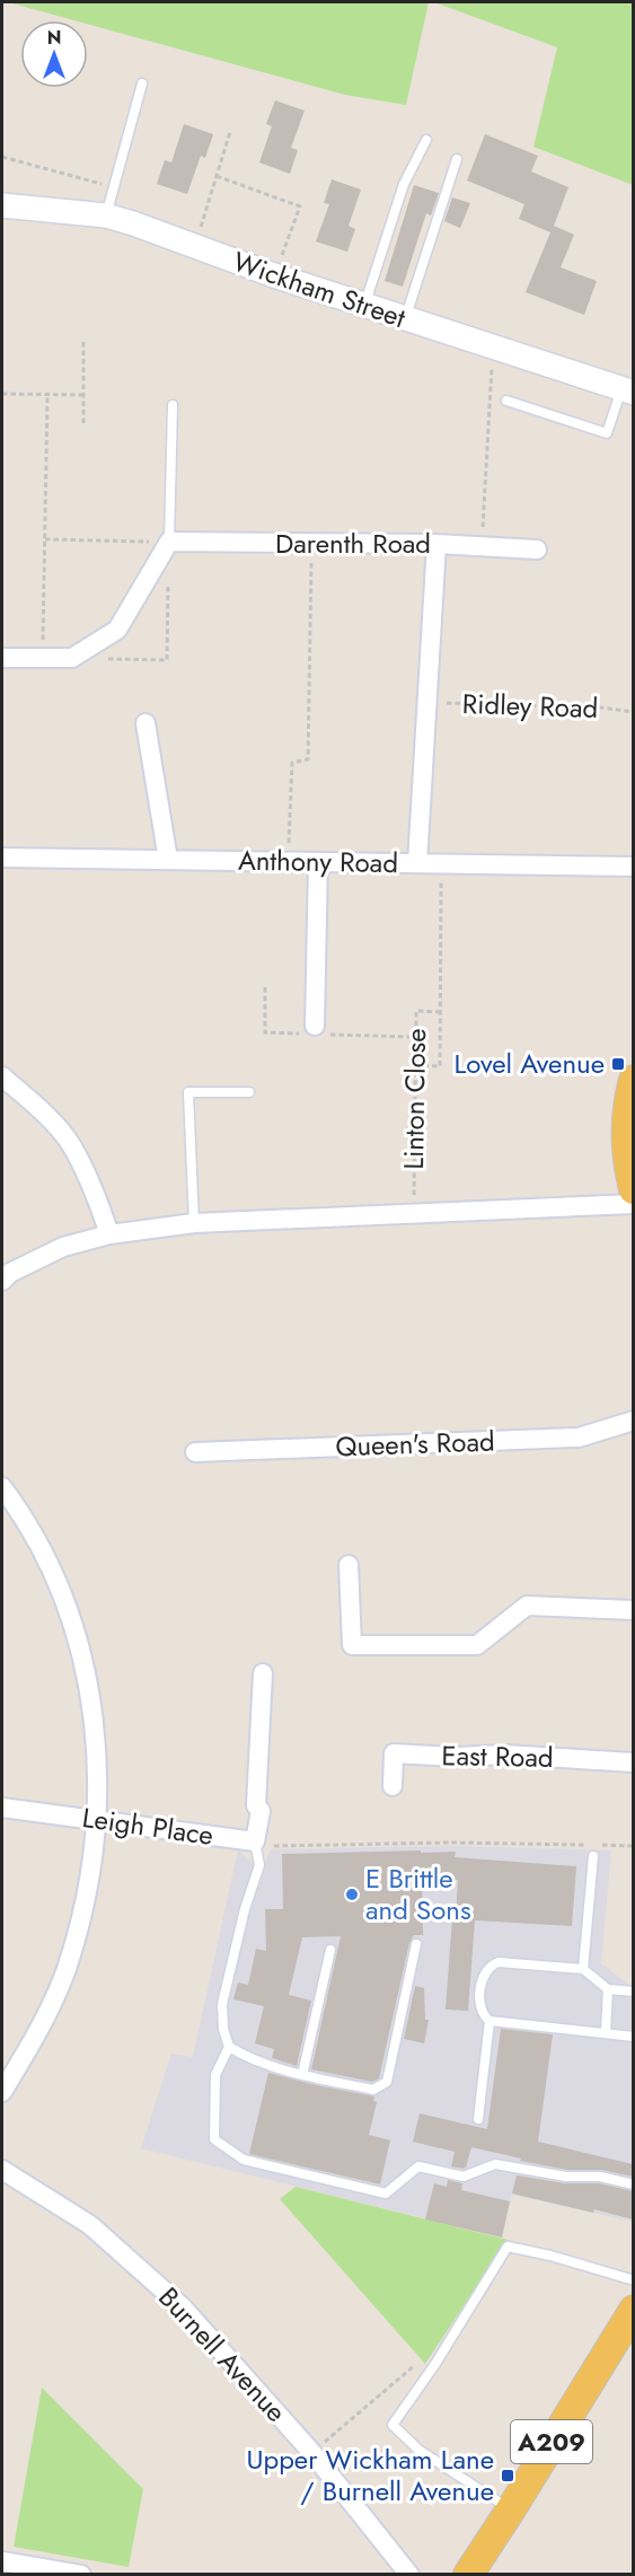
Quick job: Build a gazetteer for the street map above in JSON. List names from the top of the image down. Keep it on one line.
{"streets":{"main road":["A209"],"street":["Wickham Street","Darenth Road","Ridley Road","Anthony Road","Queen's Road","East Road","Leigh Place","Burnell Avenue"],"path":["Linton Close"]},"crossings":[["Darenth Road","Ridley Road"],["Ridley Road","Anthony Road"],["Anthony Road","Linton Close"]],"places":{"transit":["Lovel Avenue","Upper Wickham Lane / Burnell Avenue"],"other":["E Brittle and Sons"]},"north":"top"}
